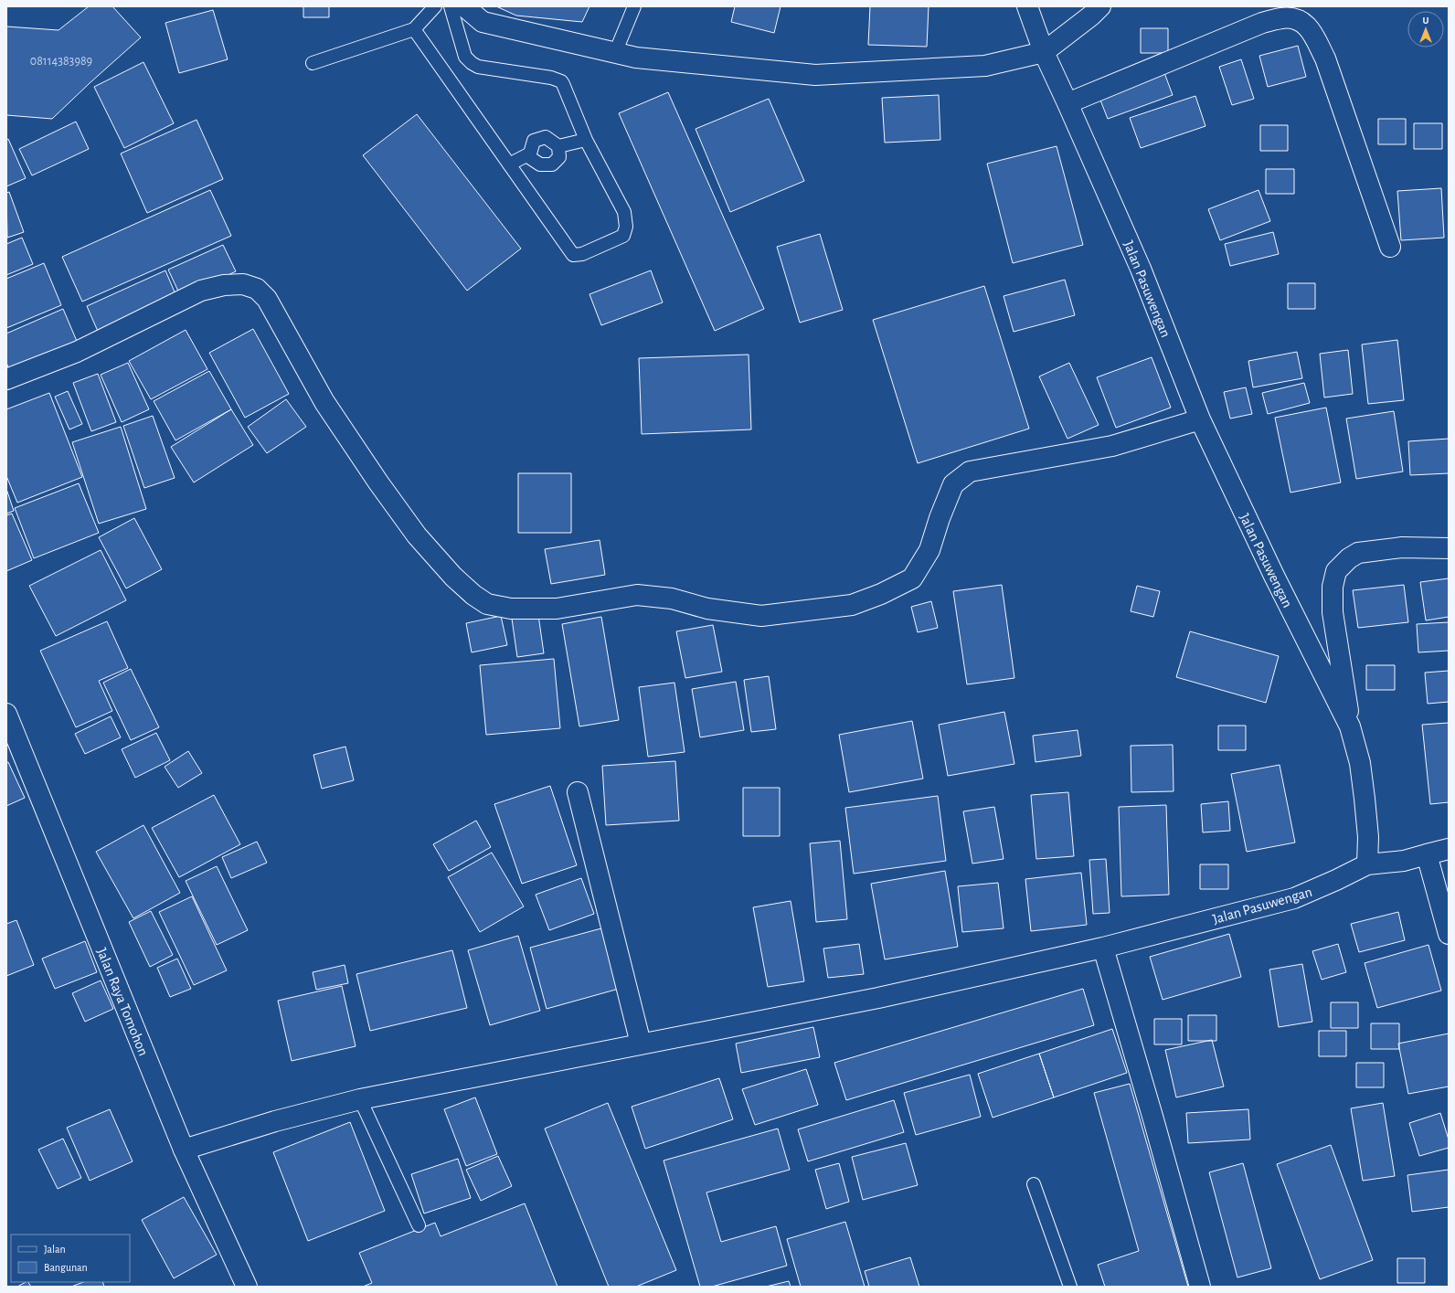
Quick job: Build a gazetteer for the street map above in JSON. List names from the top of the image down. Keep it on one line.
{"streets":{"main road":["Jalan Pasuwengan","Jalan Raya Tomohon"]},"crossings":[["Jalan Pasuwengan","Jalan Raya Tomohon"]],"house_numbers":["08114383989"],"legend":["Jalan","Bangunan"],"north":"top"}
